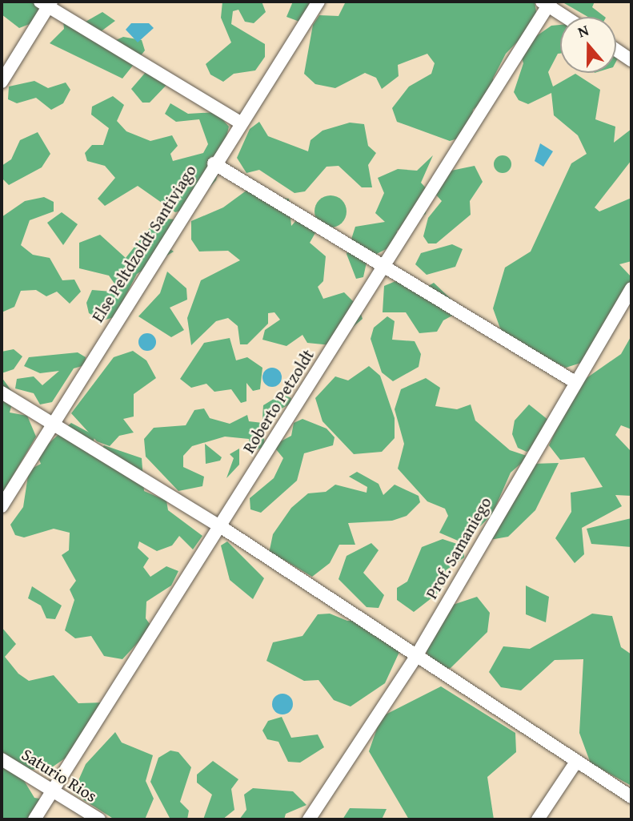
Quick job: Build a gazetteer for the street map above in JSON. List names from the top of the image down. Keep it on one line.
{"streets":{"street":["Else Peltdzoldt Santiviago","Roberto Petzoldt","Prof. Samaniego","Saturio Rios"]},"crossings":[["Roberto Petzoldt","Saturio Rios"]],"north":"top"}
